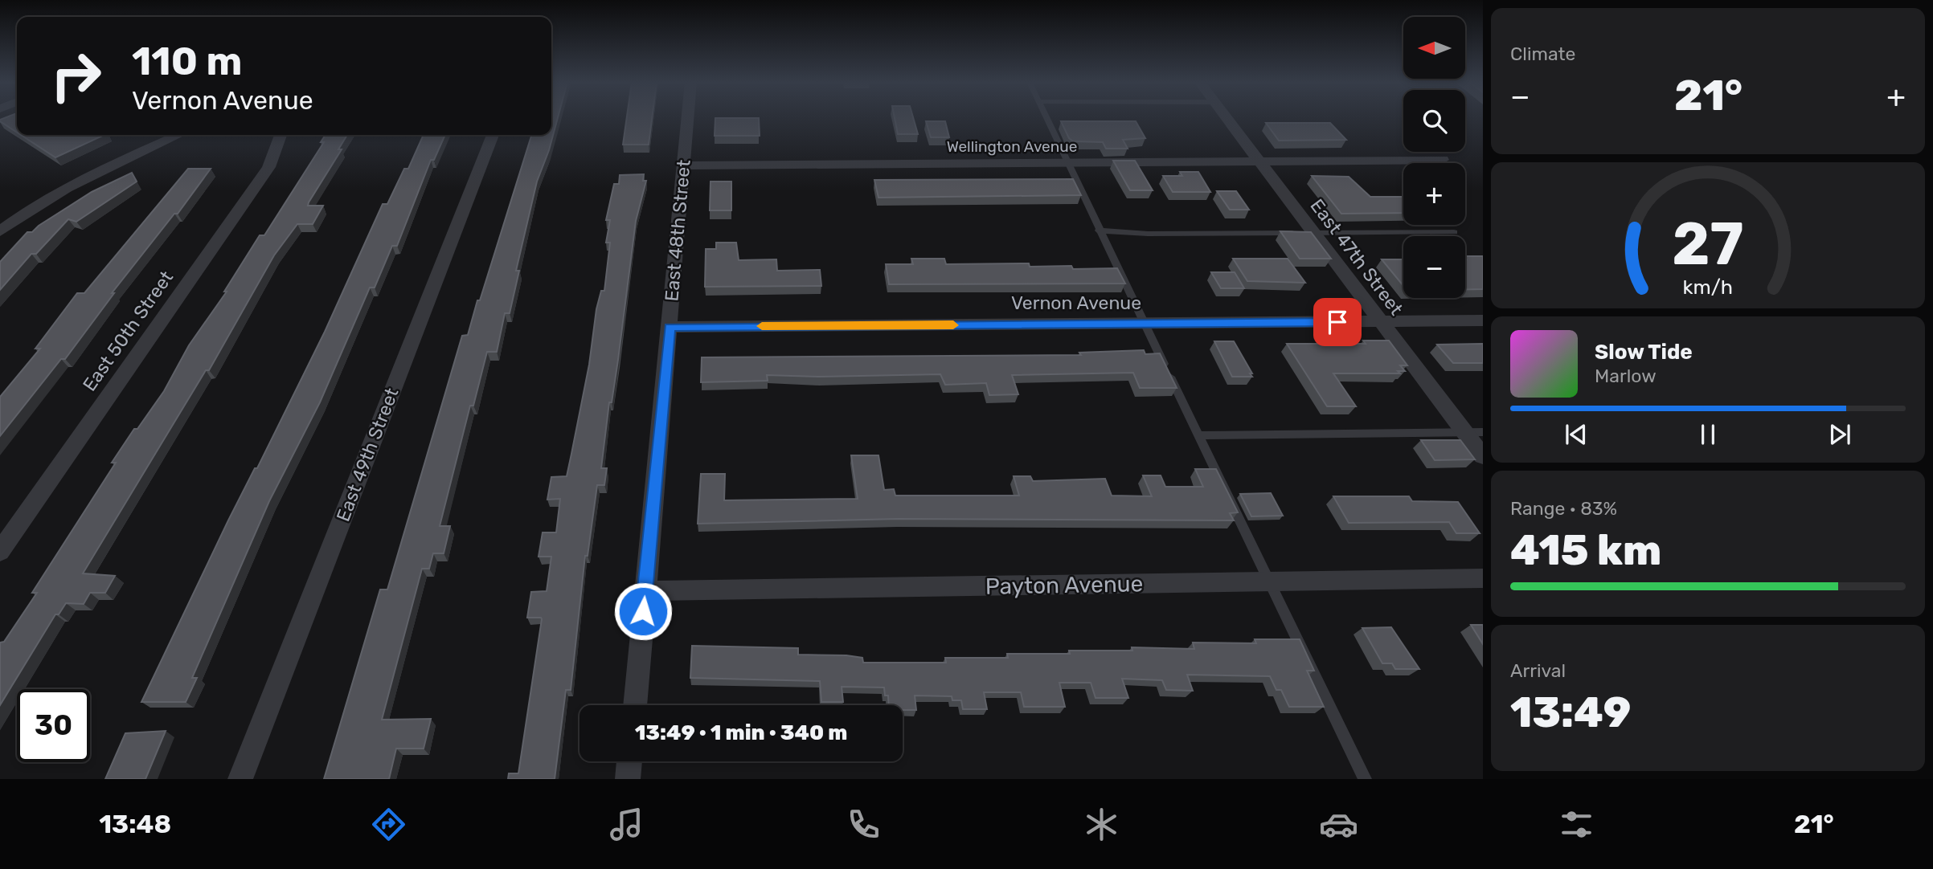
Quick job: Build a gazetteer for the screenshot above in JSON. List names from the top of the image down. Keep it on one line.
{"streets":{"street":["Wellington Avenue","East 48th Street","East 47th Street","Vernon Avenue","East 50th Street","East 49th Street","Payton Avenue"]},"crossings":[["Wellington Avenue","East 48th Street"],["Wellington Avenue","East 47th Street"],["East 48th Street","Vernon Avenue"],["East 48th Street","Payton Avenue"],["East 47th Street","Vernon Avenue"]],"north":"left","page":{"tile":["Climate",["Range · 83%","415 km"],["Arrival","13:49"]],"map_buttons":["+","−"],"turn":["110 m","Vernon Avenue"],"heat":["−","21°","+"],"song":["Slow Tide","Marlow"],"limit":"30","trip":"13:49 · 1 min · 340 m","tabs":["13:48","21°"],"gauge":["27","km/h"]}}
